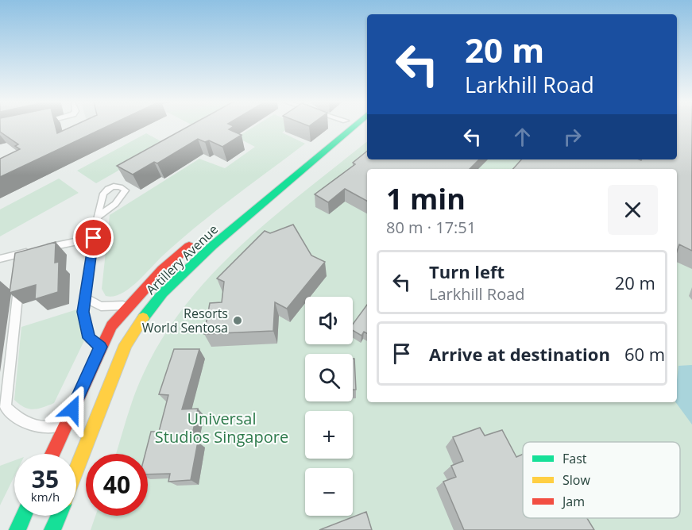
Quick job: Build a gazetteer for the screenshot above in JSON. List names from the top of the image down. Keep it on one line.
{"streets":{"street":["Artillery Avenue"]},"parks":["Universal Studios Singapore"],"places":["Resorts World Sentosa"],"legend":["Fast","Slow","Jam"],"page":{"turn":["20 m","Larkhill Road"],"heading":["1 min","80 m · 17:51"],"list":[{"name":"Turn left","note":"Larkhill Road","value":"20 m"},{"name":"Arrive at destination","value":"60 m"}],"map_buttons":["+","−"],"speed":"35 km/h","limit":"40"}}
